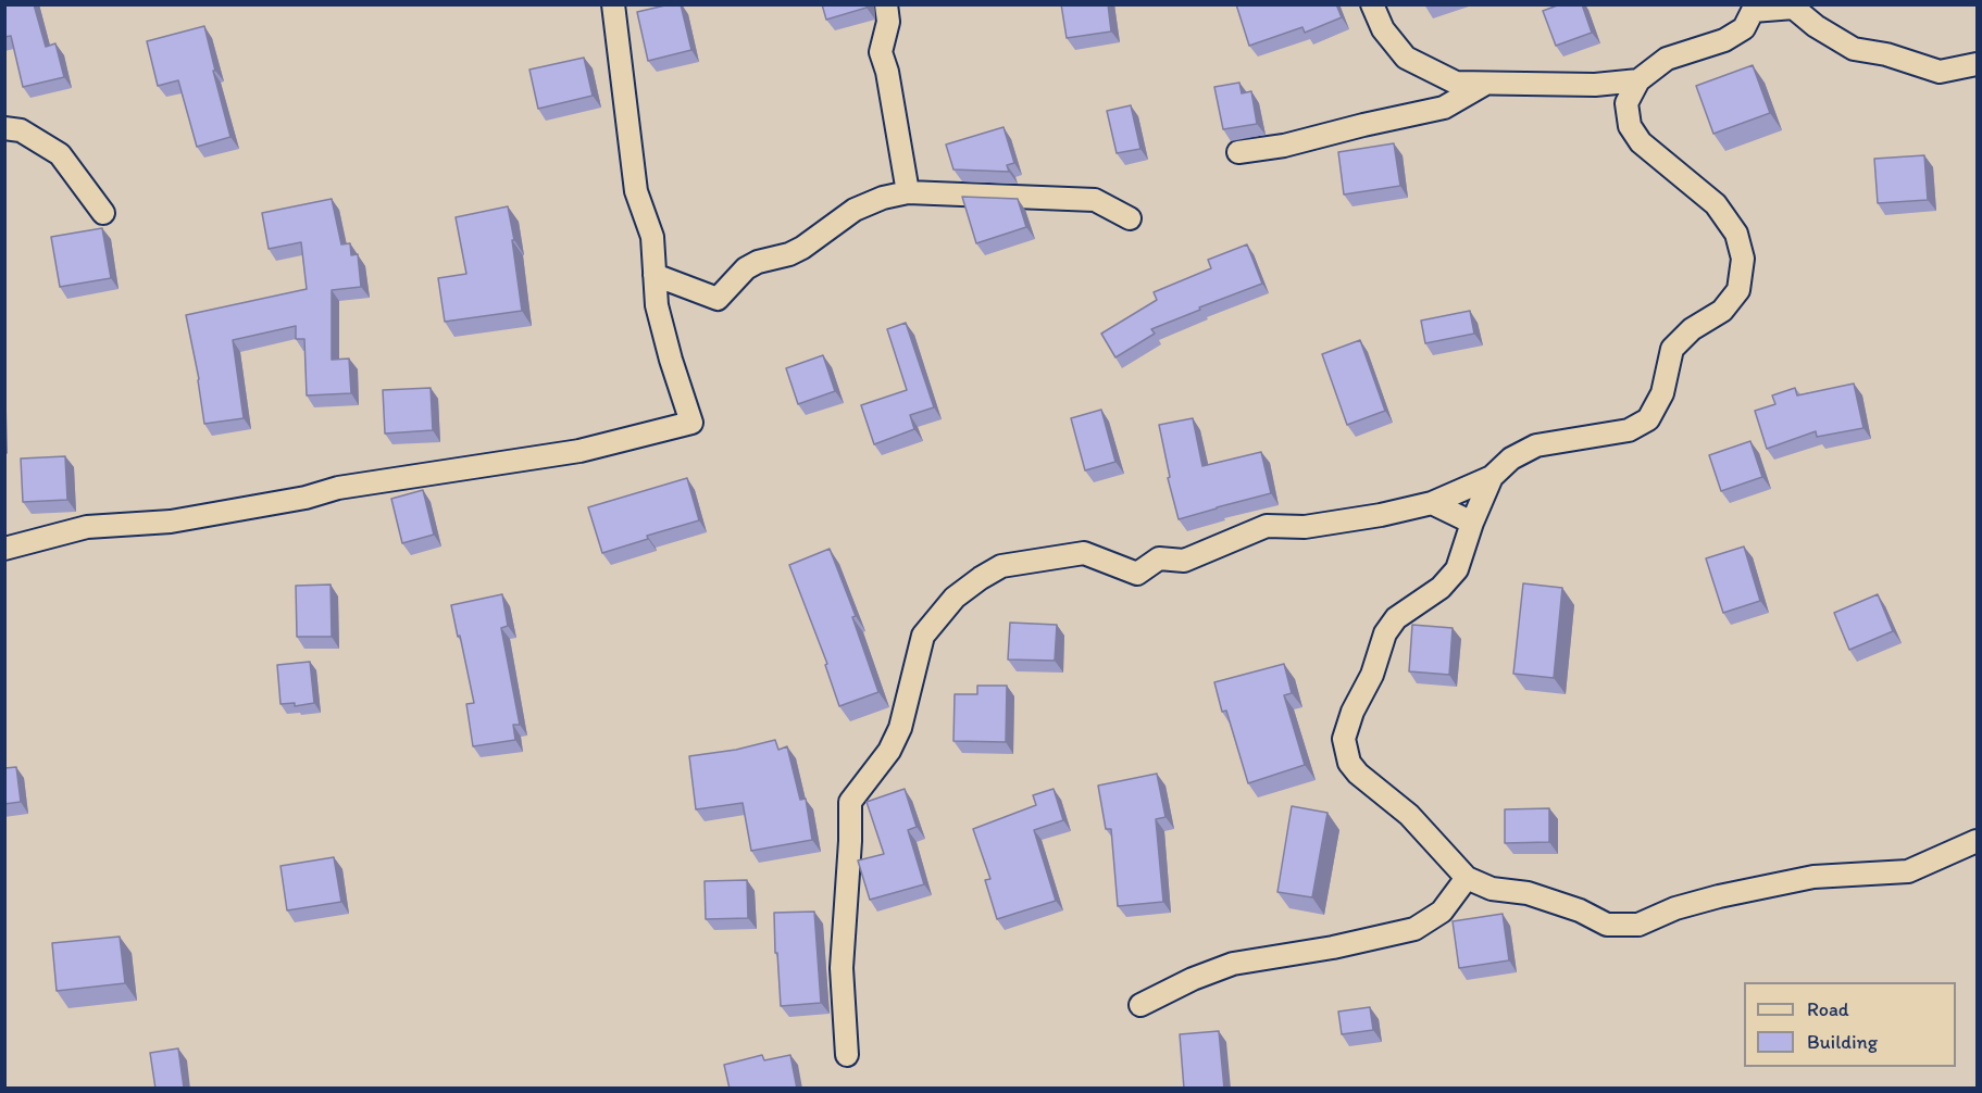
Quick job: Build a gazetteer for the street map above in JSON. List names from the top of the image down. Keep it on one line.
{"legend":["Road","Building"]}
